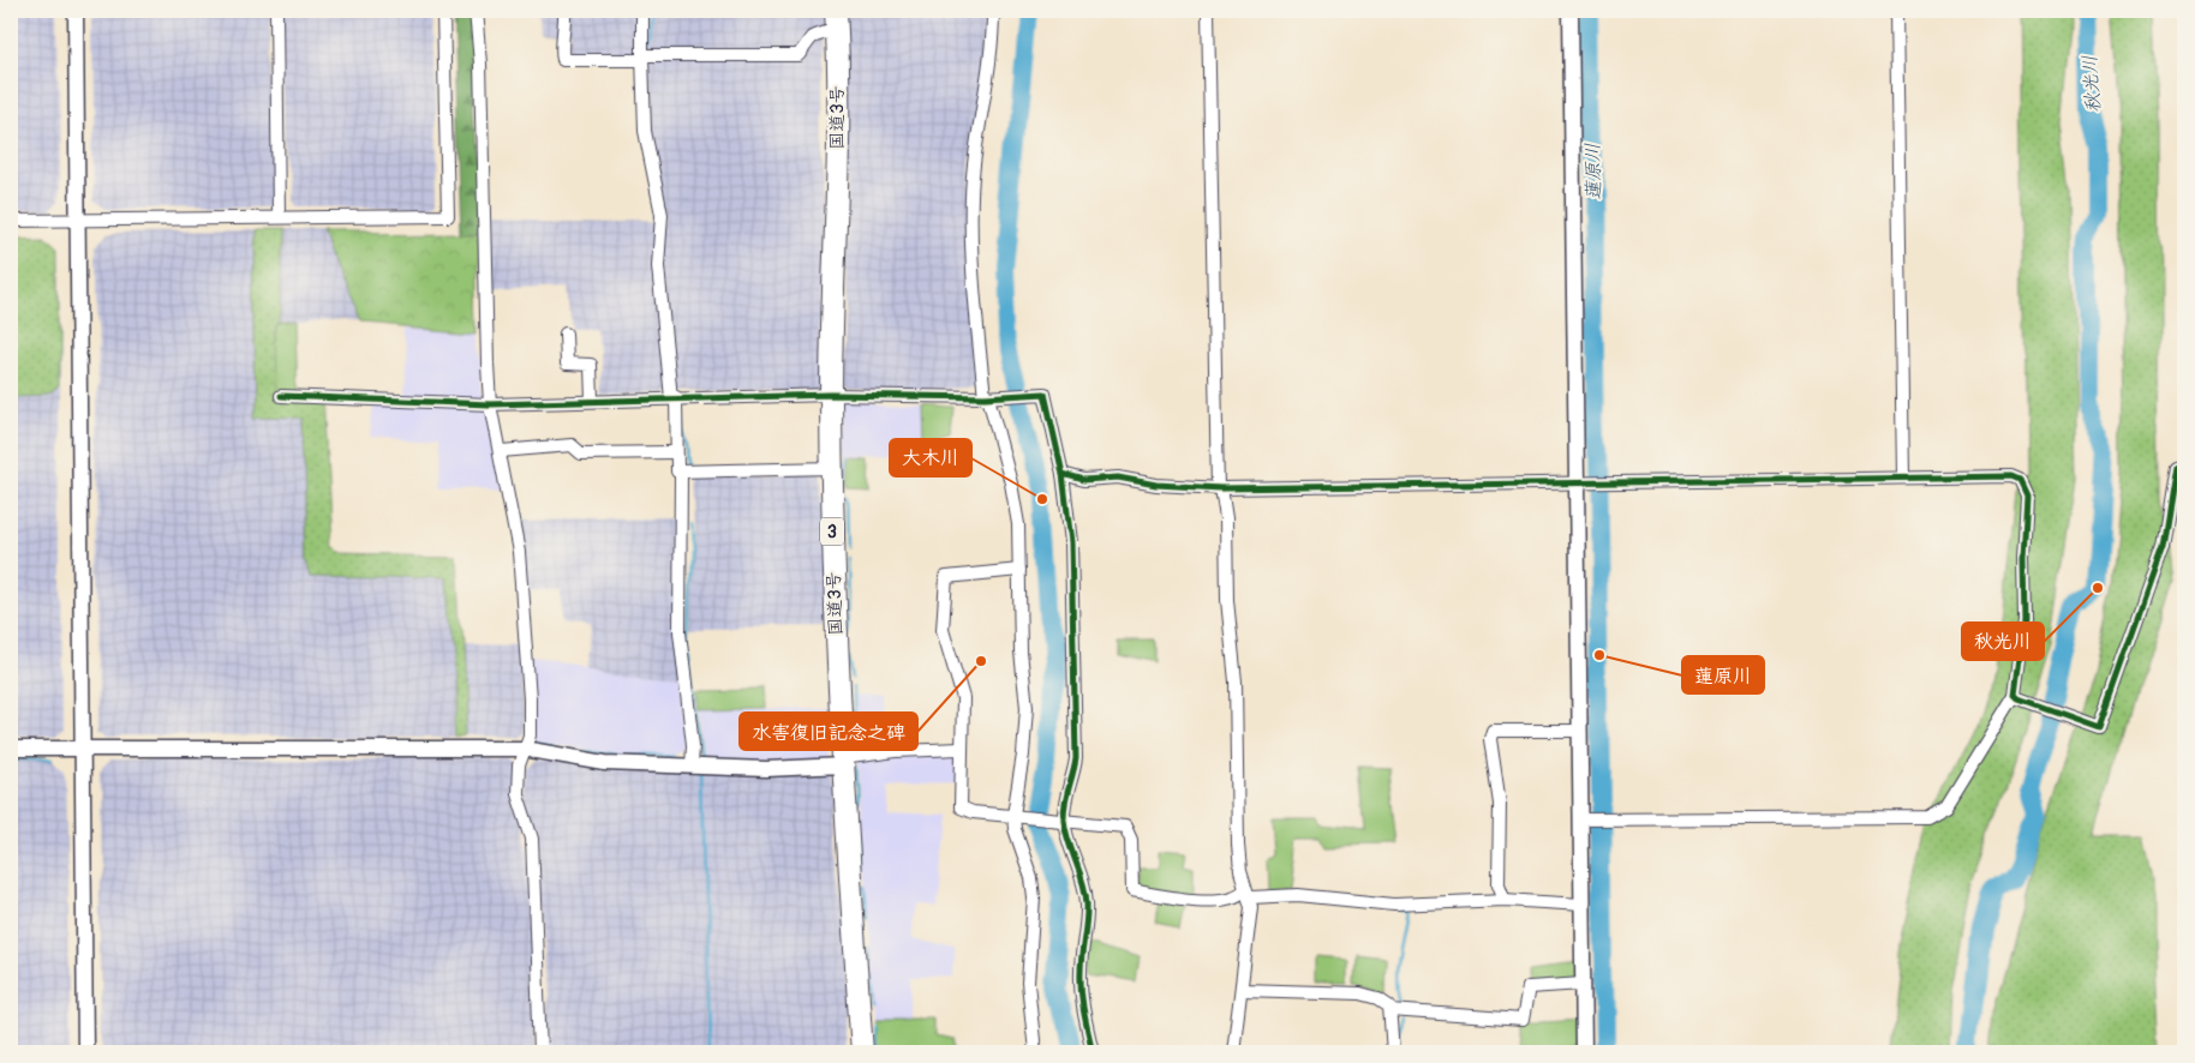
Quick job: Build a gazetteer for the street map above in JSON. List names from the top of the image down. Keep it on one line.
{"streets":{"highway":["国道3号","3"]},"water":["秋光川","蓮原川"],"places":["大木川","秋光川","蓮原川","水害復旧記念之碑"]}
